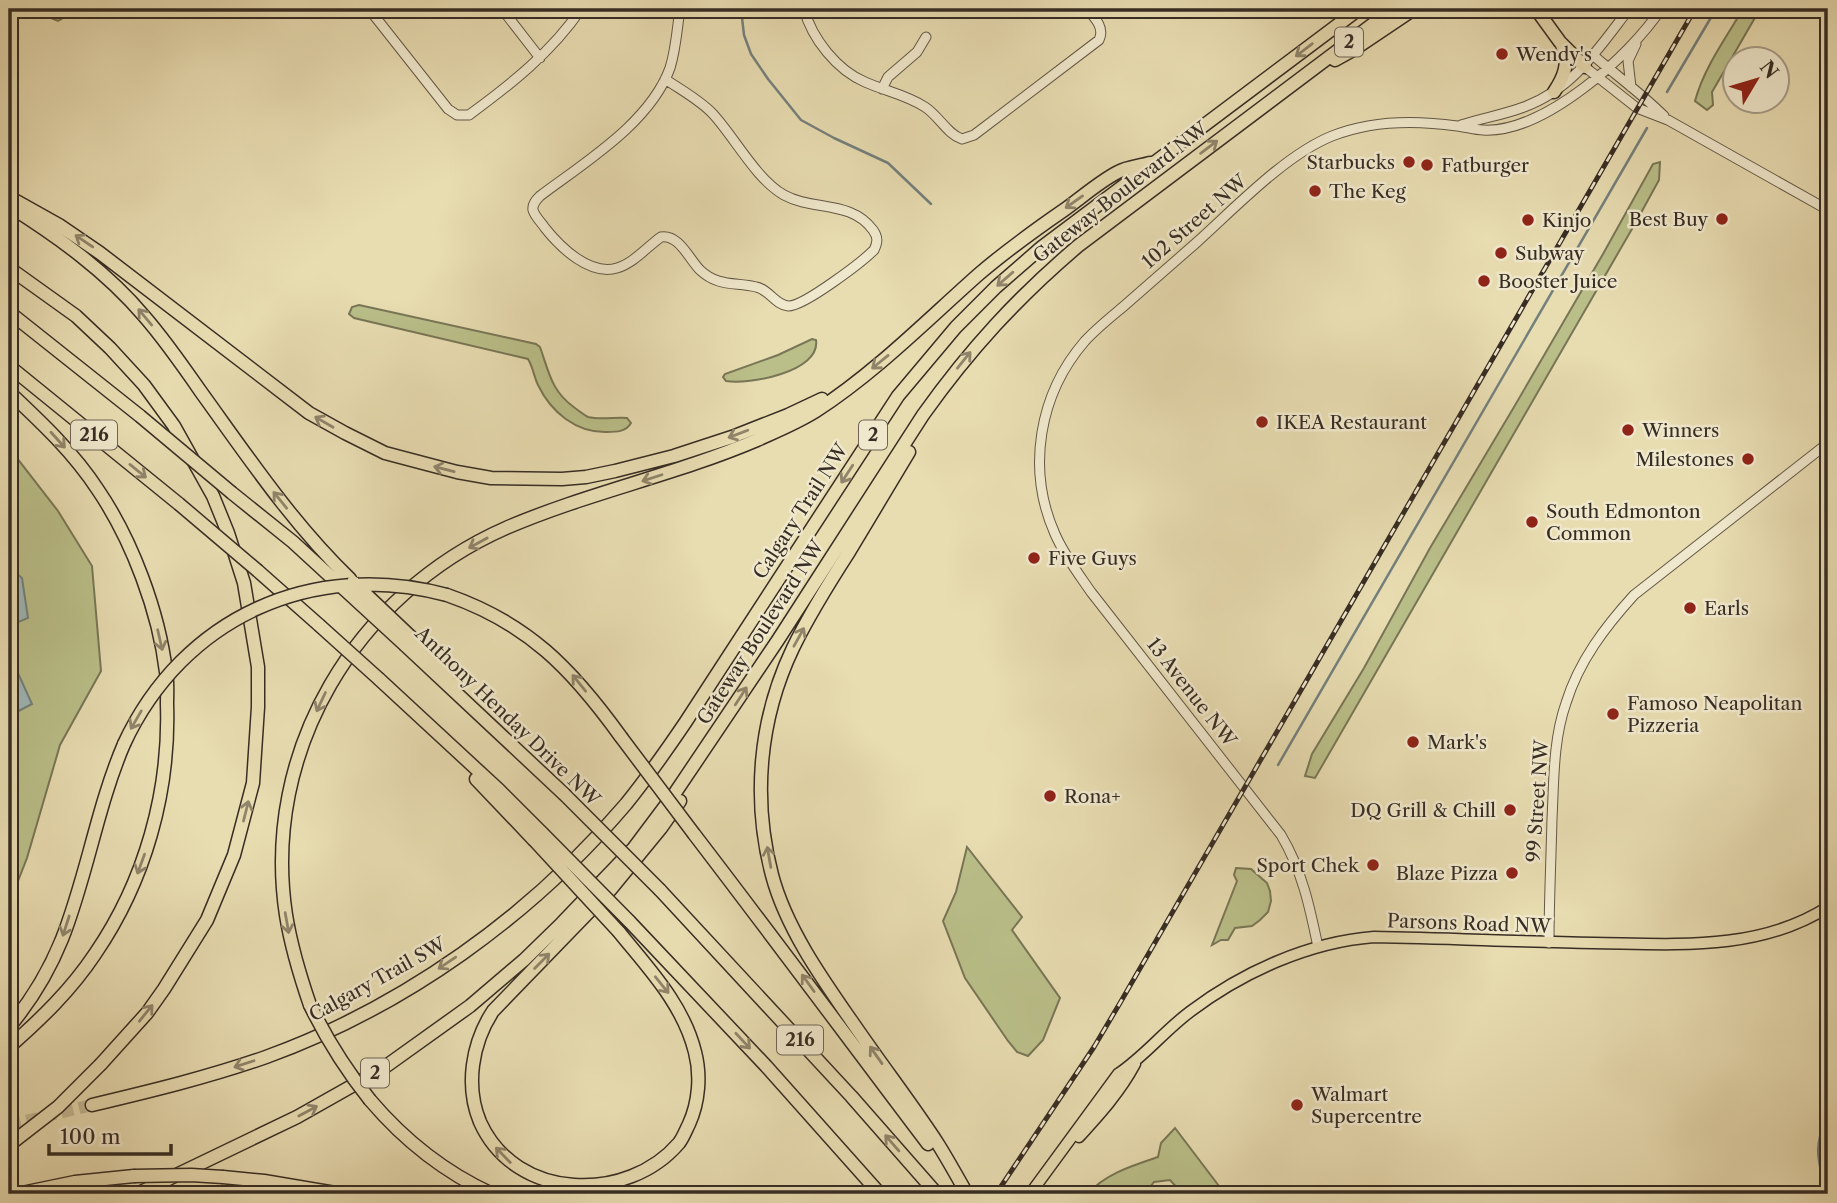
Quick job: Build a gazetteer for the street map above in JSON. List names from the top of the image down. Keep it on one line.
{"streets":{"highway":["2","Gateway Boulevard NW","216","Calgary Trail NW","Anthony Henday Drive NW","Calgary Trail SW"],"main road":["Parsons Road NW"],"street":["102 Street NW","13 Avenue NW","99 Street NW"]},"crossings":[["102 Street NW","13 Avenue NW"],["Calgary Trail NW","Calgary Trail SW"],["13 Avenue NW","Parsons Road NW"],["99 Street NW","Parsons Road NW"]],"one_way":["Gateway Boulevard NW","Calgary Trail SW"],"places":["Wendy's","Starbucks","Fatburger","The Keg","Best Buy","Kinjo","Subway","Booster Juice","IKEA Restaurant","Winners","Milestones","South Edmonton Common","Five Guys","Earls","Famoso Neapolitan Pizzeria","Mark's","Rona+","DQ Grill & Chill","Sport Chek","Blaze Pizza","Walmart Supercentre"],"scale_bar":"100 m","north":"top right"}
